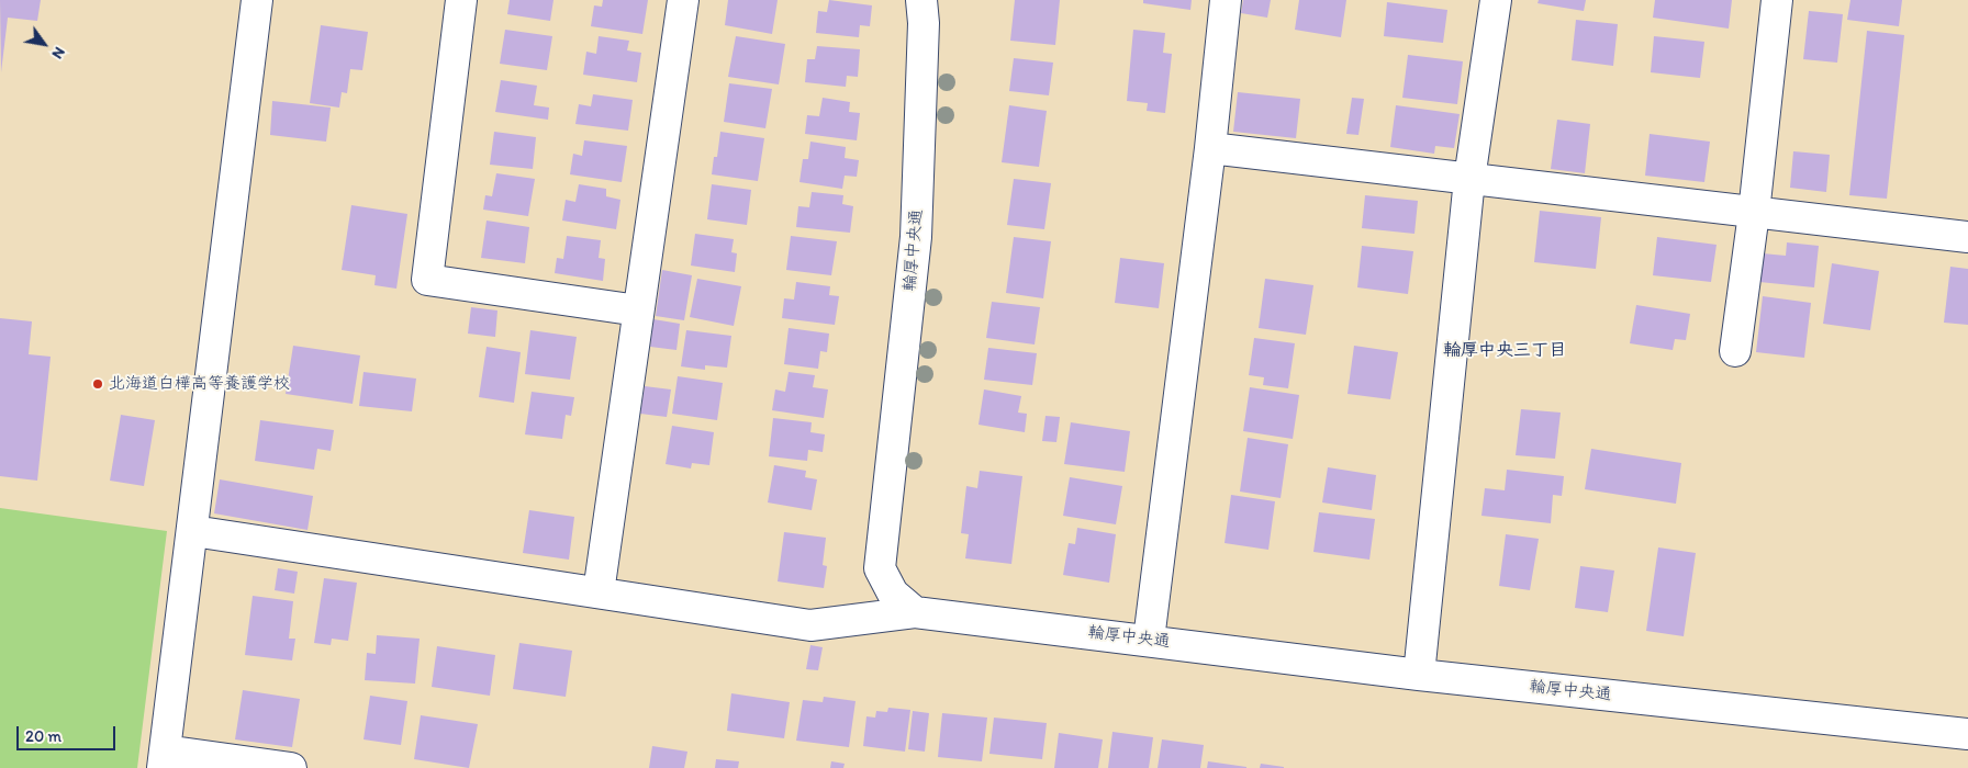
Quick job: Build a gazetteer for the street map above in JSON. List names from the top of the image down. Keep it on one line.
{"streets":{"street":["輪厚中央通"]},"districts":["輪厚中央三丁目"],"places":["北海道白樺高等養護学校"],"scale_bar":"20 m","north":"bottom right"}
